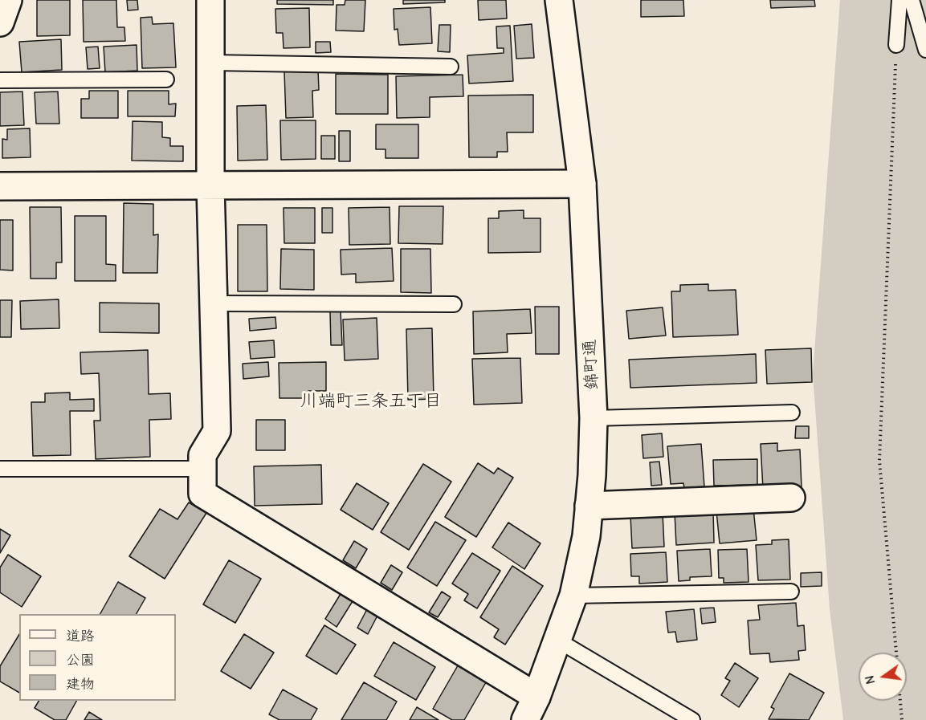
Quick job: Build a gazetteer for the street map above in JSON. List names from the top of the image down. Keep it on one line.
{"streets":{"street":["錦町通"]},"districts":["川端町三条五丁目"],"legend":["道路","公園","建物"],"north":"left"}
